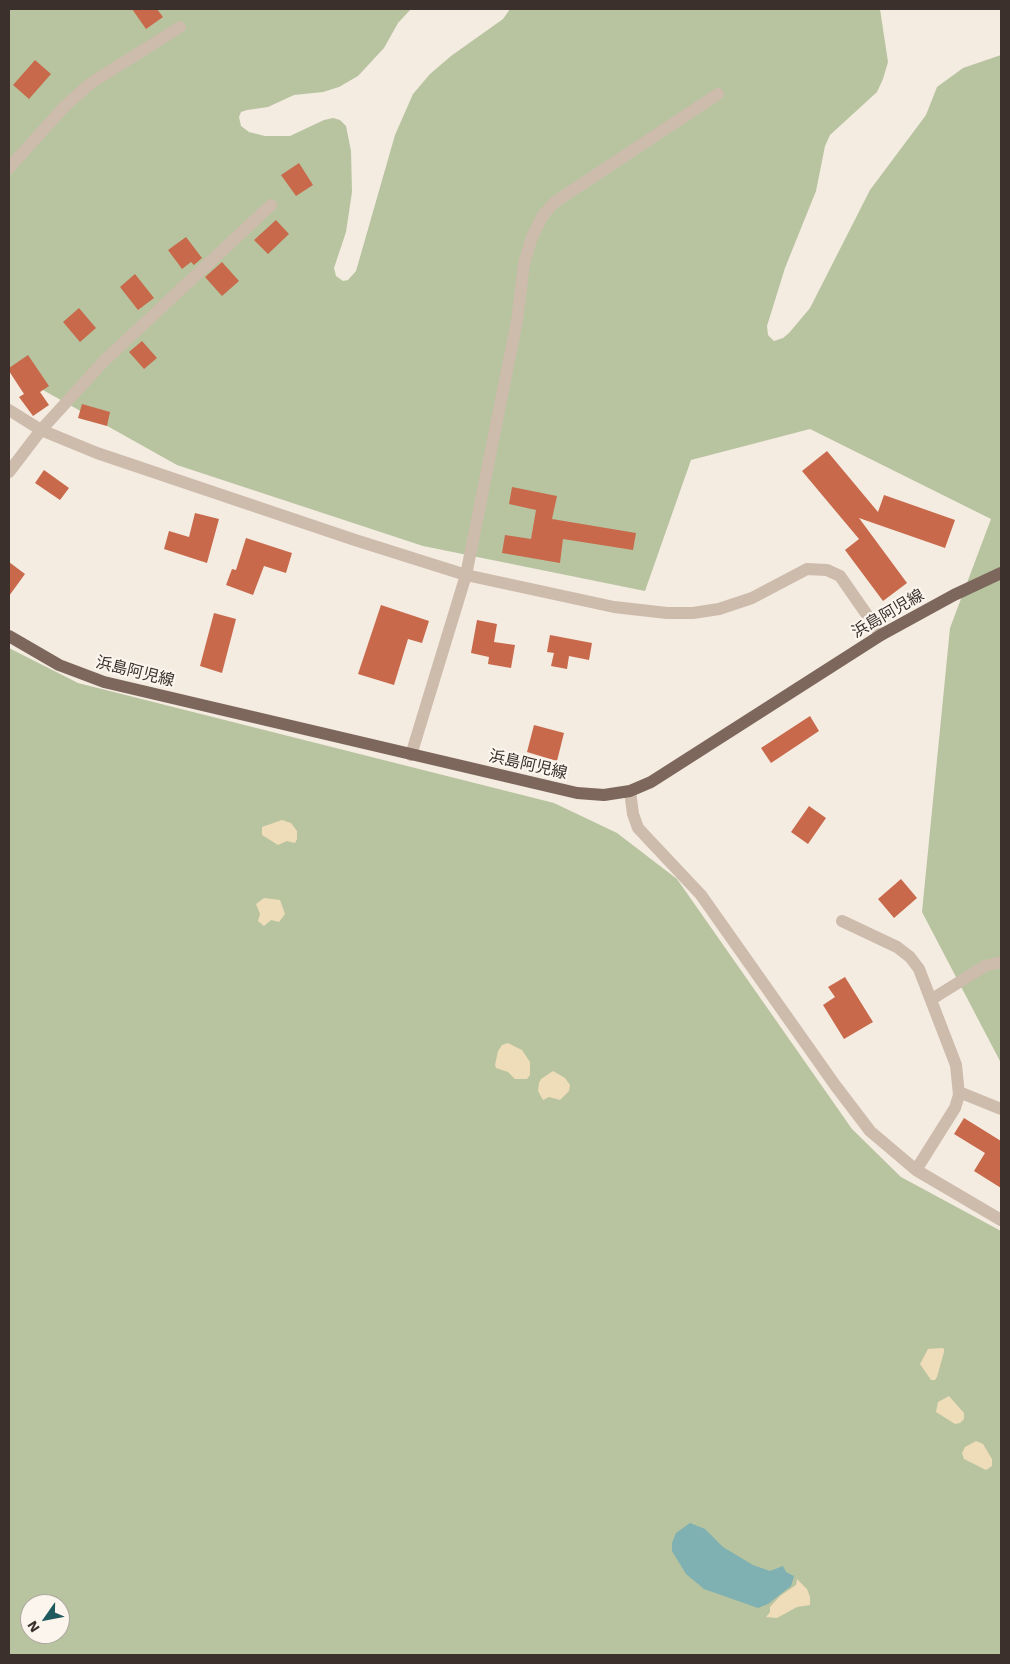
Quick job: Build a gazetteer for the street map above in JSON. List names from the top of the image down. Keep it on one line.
{"streets":{"main road":["浜島阿児線"]},"north":"bottom left"}
